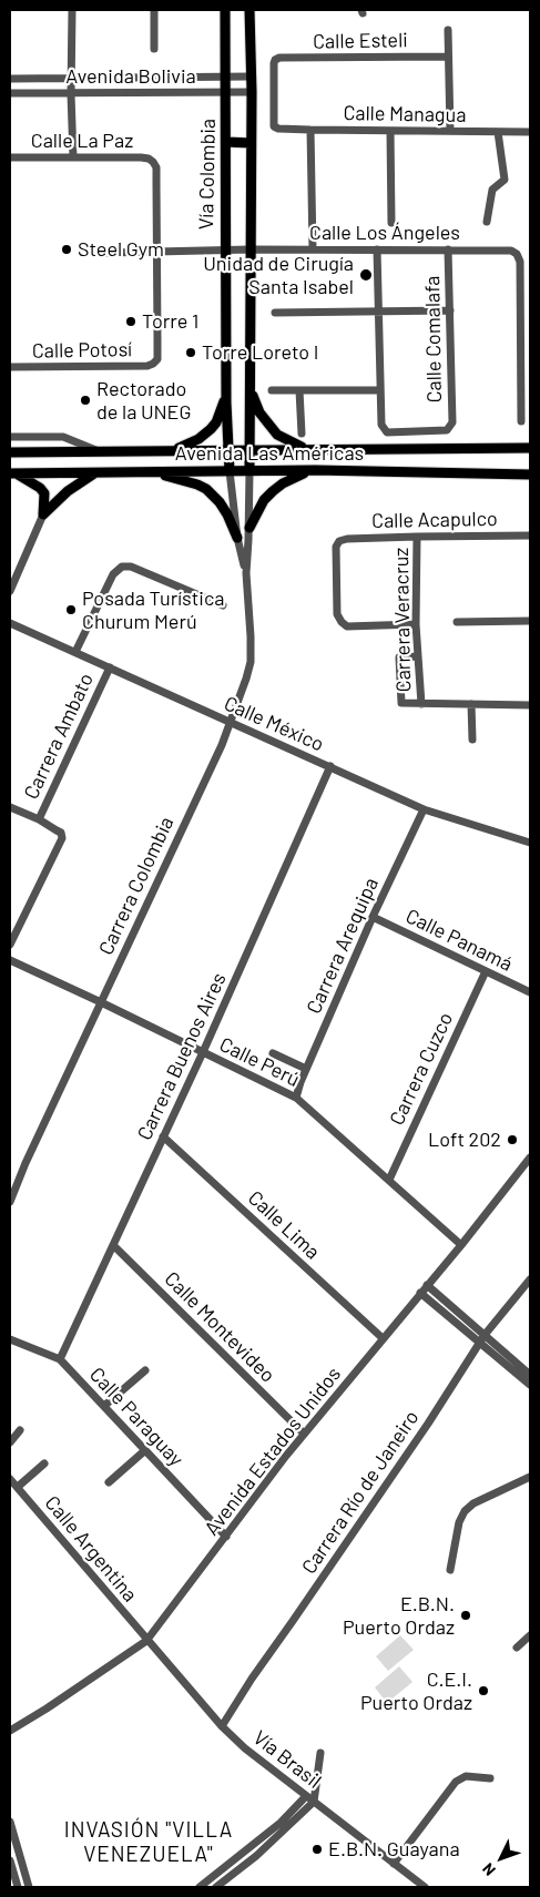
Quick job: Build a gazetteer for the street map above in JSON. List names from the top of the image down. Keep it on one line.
{"streets":{"main road":["Vía Colombia","Avenida Las Américas"],"street":["Calle Esteli","Avenida Bolivia","Calle Managua","Calle La Paz","Calle Los Ángeles","Calle Comalafa","Calle Potosí","Calle Acapulco","Carrera Veracruz","Calle México","Carrera Ambato","Carrera Colombia","Calle Panamá","Carrera Arequipa","Carrera Buenos Aires","Calle Perú","Carrera Cuzco","Calle Lima","Calle Montevideo","Calle Paraguay","Avenida Estados Unidos","Carrera Río de Janeiro","Calle Argentina","Vía Brasil"]},"crossings":[["Calle Esteli","Calle Managua"],["Avenida Bolivia","Vía Colombia"],["Calle La Paz","Calle Los Ángeles"],["Calle La Paz","Calle Potosí"],["Vía Colombia","Calle Los Ángeles"],["Vía Colombia","Avenida Las Américas"],["Vía Colombia","Carrera Colombia"],["Calle Los Ángeles","Calle Comalafa"],["Calle Los Ángeles","Calle Potosí"],["Avenida Las Américas","Carrera Colombia"],["Calle Acapulco","Carrera Veracruz"],["Calle México","Carrera Ambato"],["Calle México","Carrera Colombia"],["Calle México","Carrera Arequipa"],["Calle México","Carrera Buenos Aires"],["Carrera Colombia","Calle Perú"],["Calle Panamá","Carrera Arequipa"],["Calle Panamá","Carrera Cuzco"],["Carrera Arequipa","Calle Perú"],["Carrera Buenos Aires","Calle Perú"],["Carrera Buenos Aires","Calle Lima"],["Carrera Buenos Aires","Calle Montevideo"],["Carrera Buenos Aires","Calle Paraguay"],["Calle Perú","Carrera Cuzco"],["Calle Perú","Avenida Estados Unidos"],["Calle Lima","Avenida Estados Unidos"],["Calle Montevideo","Avenida Estados Unidos"],["Calle Paraguay","Avenida Estados Unidos"],["Avenida Estados Unidos","Calle Argentina"],["Avenida Estados Unidos","Vía Brasil"],["Carrera Río de Janeiro","Vía Brasil"],["Calle Argentina","Vía Brasil"]],"districts":["INVASIÓN \"VILLA VENEZUELA\""],"places":["Steel Gym","Unidad de Cirugía Santa Isabel","Torre 1","Torre Loreto I","Rectorado de la UNEG","Posada Turística Churum Merú","Loft 202","E.B.N. Puerto Ordaz","C.E.I. Puerto Ordaz","E.B.N. Guayana"],"north":"bottom left"}
